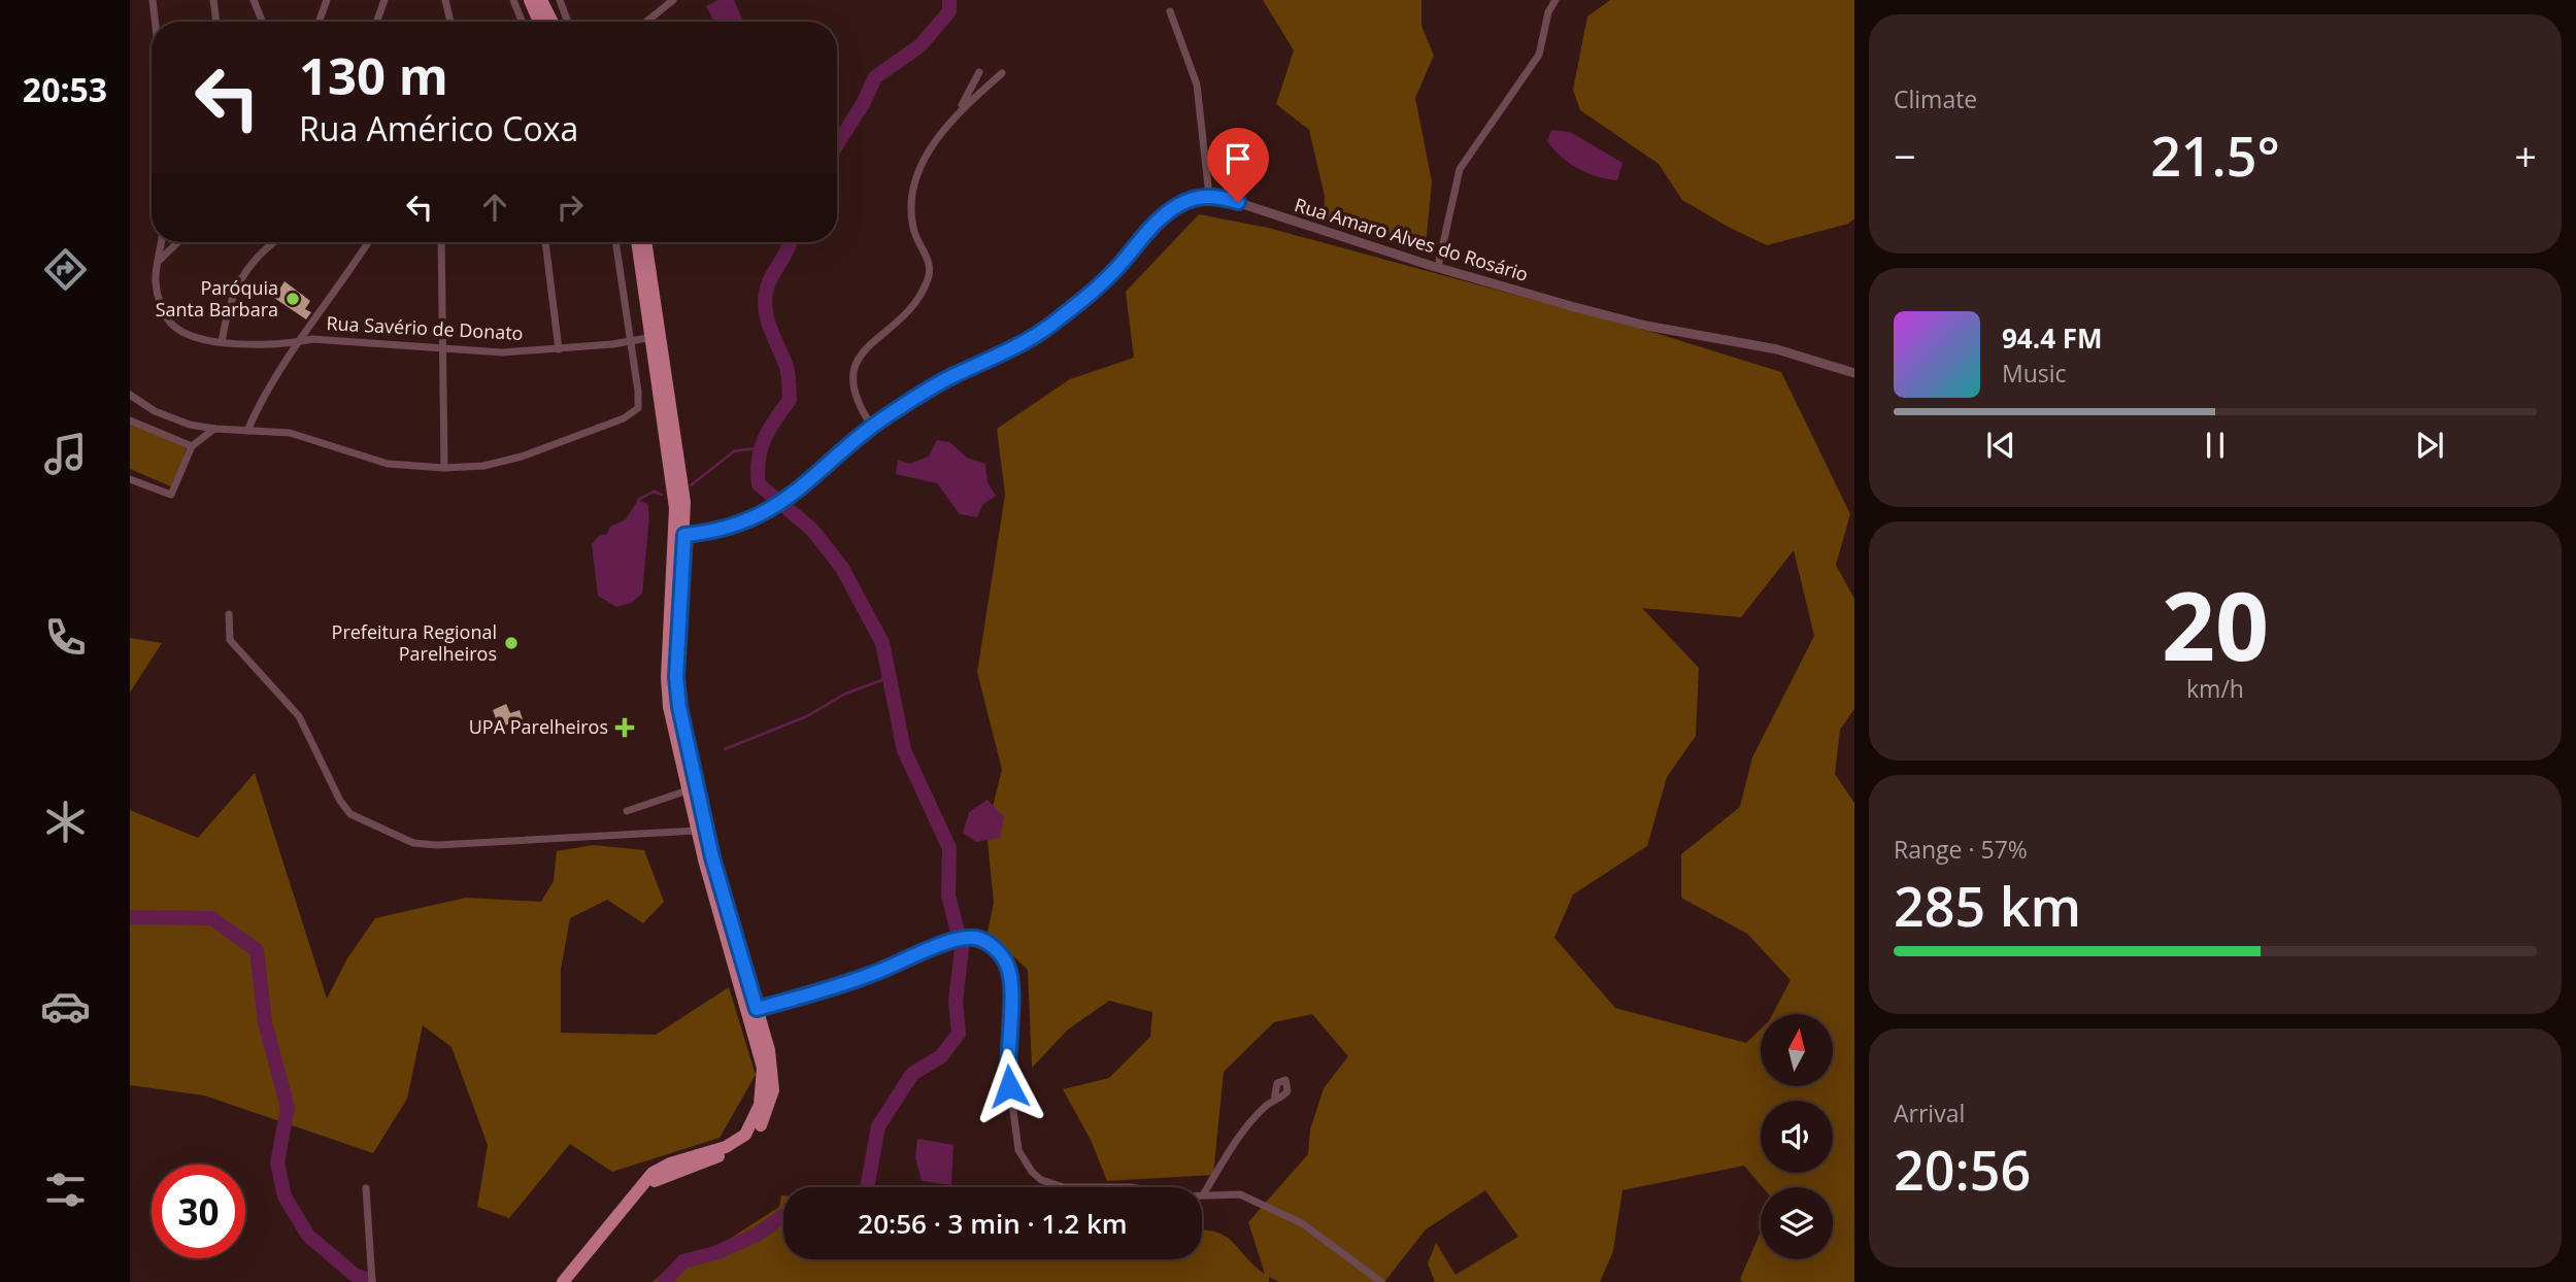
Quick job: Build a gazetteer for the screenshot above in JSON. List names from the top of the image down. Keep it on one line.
{"streets":{"street":["Rua Amaro Alves do Rosário","Rua Savério de Donato"]},"places":{"other":["Paróquia Santa Barbara","Prefeitura Regional Parelheiros"],"health":["UPA Parelheiros"]},"north":"top","page":{"tabs":"20:53","tile":["Climate",["20","km/h"],["Range · 57%","285 km"],["Arrival","20:56"]],"turn":["130 m","Rua Américo Coxa"],"heat":["−","21.5°","+"],"song":["94.4 FM","Music"],"limit":"30","trip":"20:56 · 3 min · 1.2 km"}}
